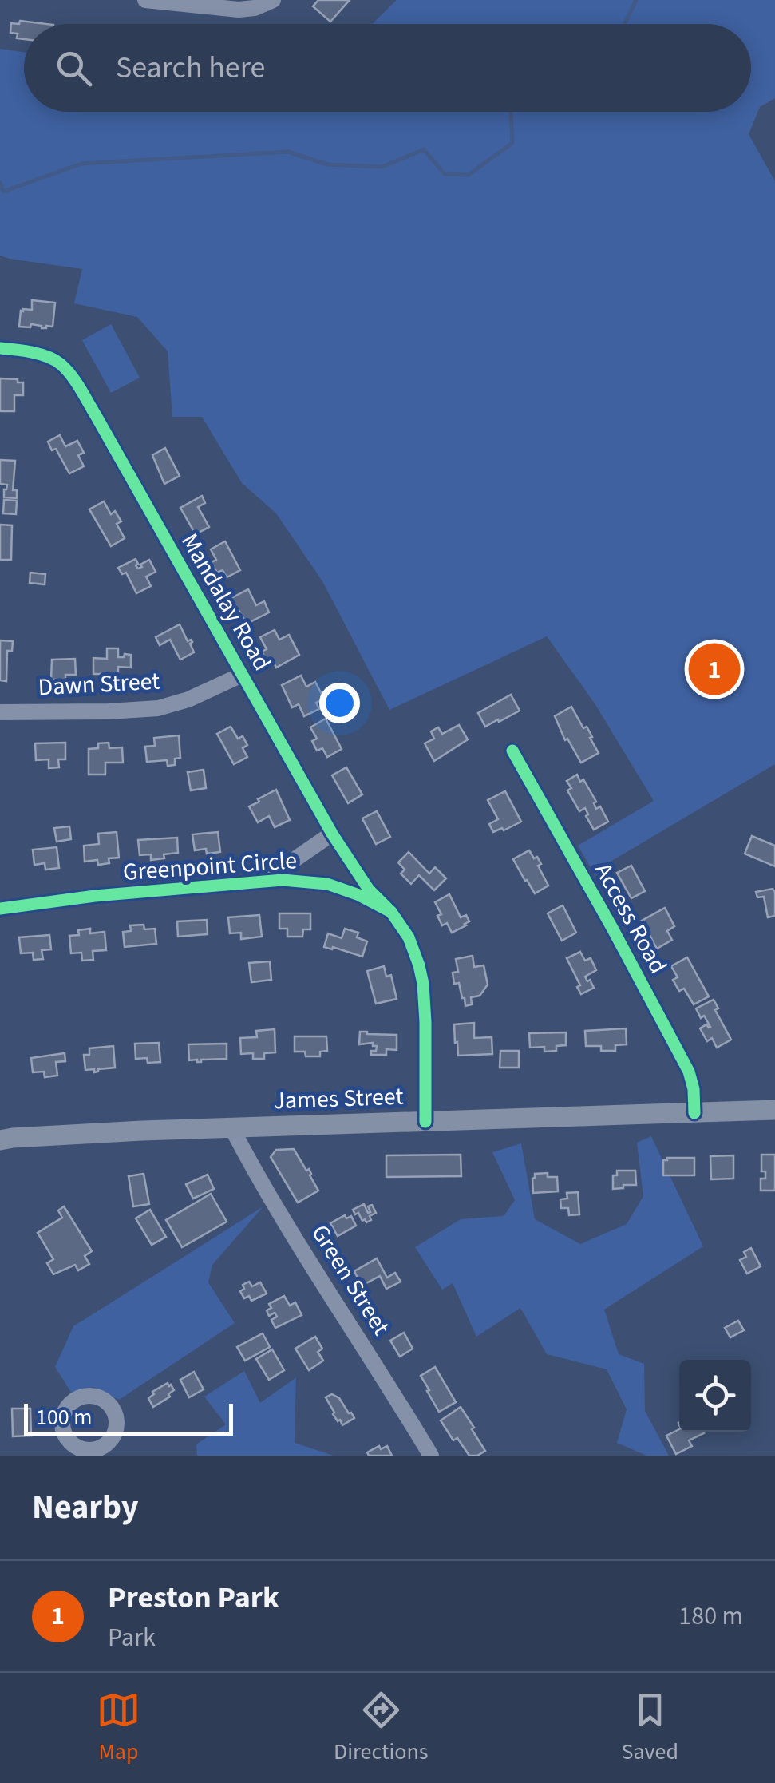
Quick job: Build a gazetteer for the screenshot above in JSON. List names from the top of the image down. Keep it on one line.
{"streets":{"main road":["James Street"],"street":["Mandalay Road","Dawn Street","Greenpoint Circle","Access Road","Green Street"]},"crossings":[["Mandalay Road","Dawn Street"],["Mandalay Road","Greenpoint Circle"],["Access Road","James Street"],["James Street","Green Street"]],"scale_bar":"100 m","page":{"search":"Search here","pins":"1","scale":"100 m","heading":"Nearby","list":[{"mark":"1","name":"Preston Park","note":"Park","value":"180 m"}],"nav":["Map","Directions","Saved"]}}
